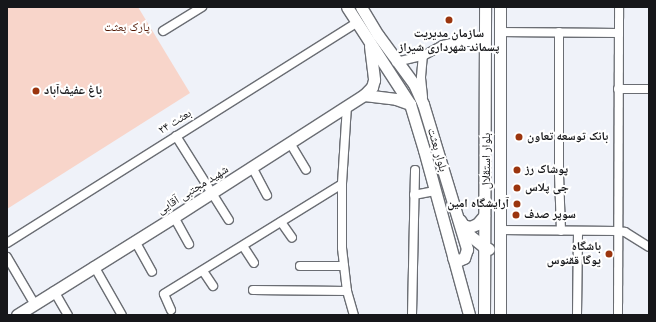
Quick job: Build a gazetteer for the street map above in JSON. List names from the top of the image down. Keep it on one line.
{"streets":{"main road":["بلوار بعثت","بلوار استقلال","شهید مجتبی آقایی"],"street":["بعثت ۲۴"]},"crossings":[["بعثت ۲۴","بلوار بعثت"]],"parks":["پارک بعثت"],"places":["سازمان مدیریت پسماند شهرداری شیراز","باغ عفیف‌آباد","بانک توسعه تعاون","پوشاک رز","جی پلاس","آرایشگاه امین","سوپر صدف","باشگاه یوگا ققنوس"]}
